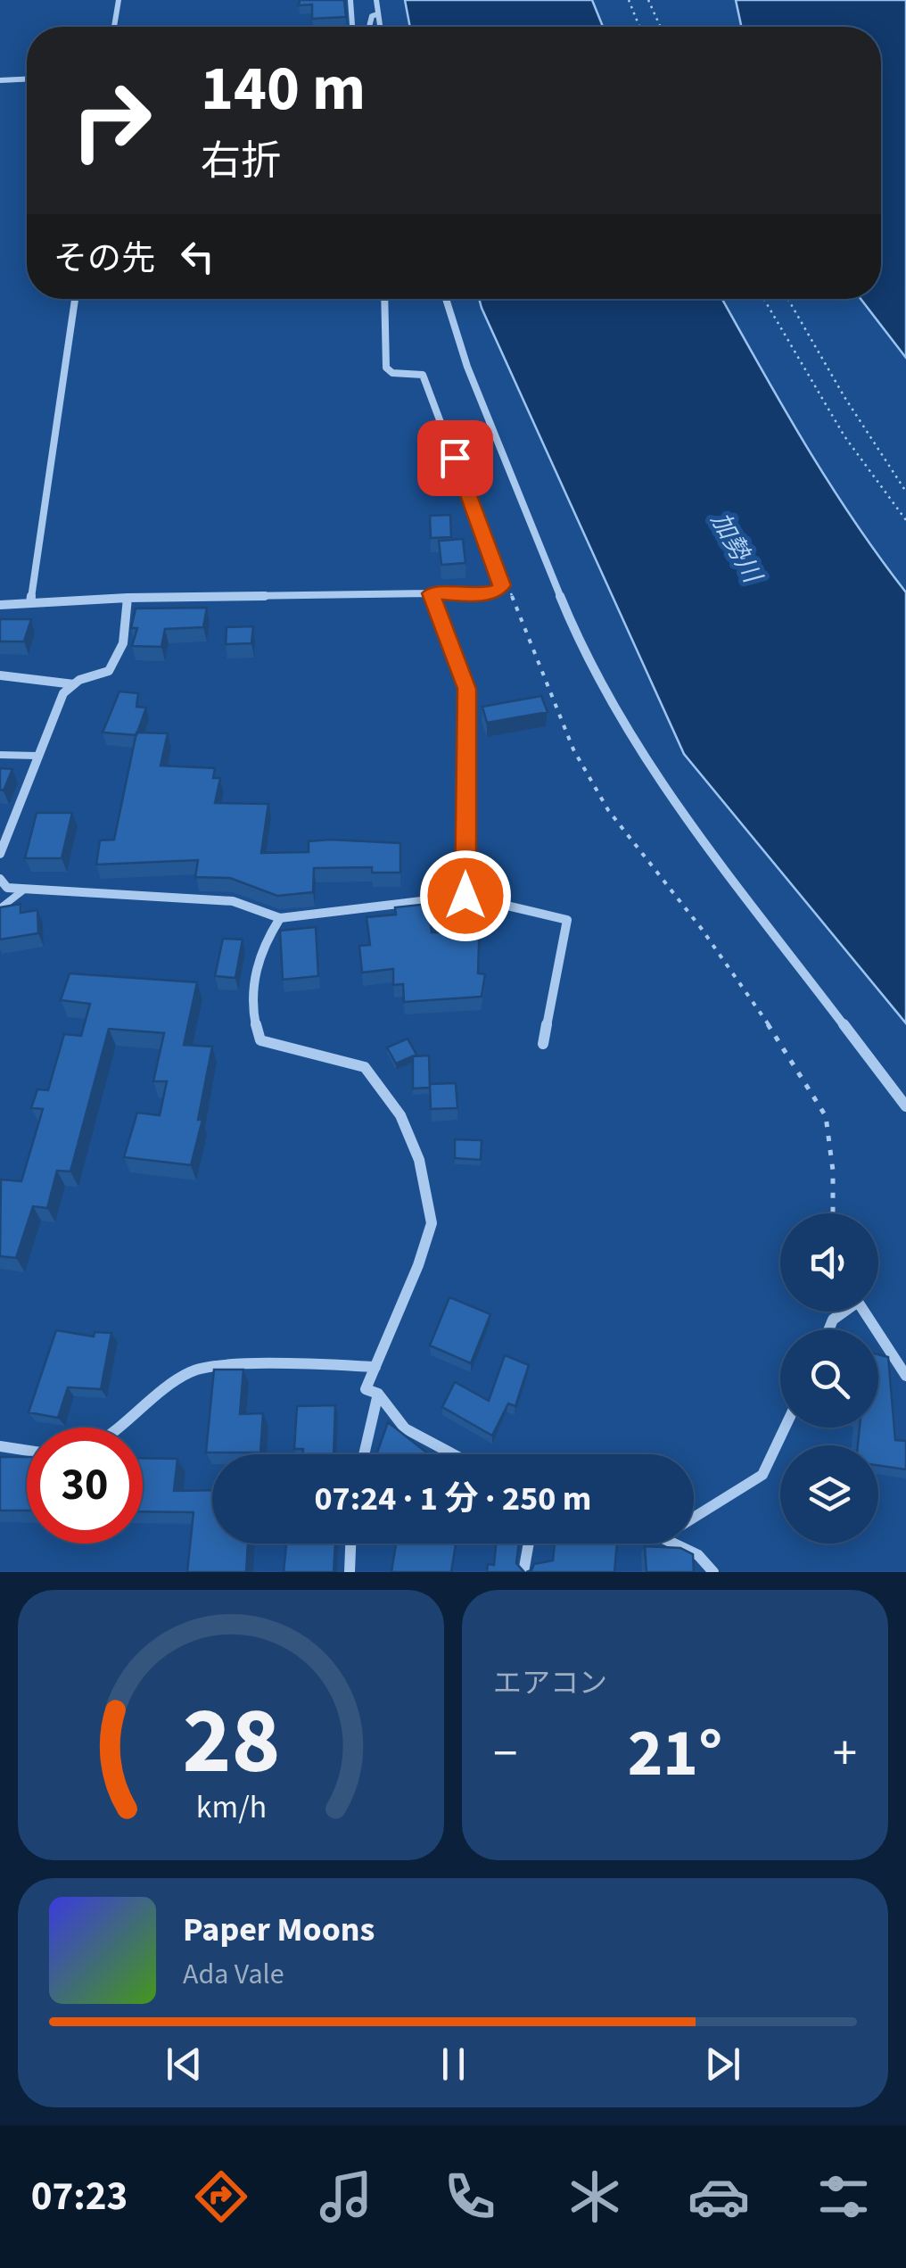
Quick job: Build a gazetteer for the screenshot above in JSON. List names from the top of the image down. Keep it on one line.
{"water":["加勢川"],"page":{"turn":["140 m","右折"],"then":"その先","limit":"30","trip":"07:24 · 1 分 · 250 m","tile":"エアコン","heat":["−","21°","+"],"song":["Paper Moons","Ada Vale"],"tabs":"07:23","gauge":["28","km/h"]}}
